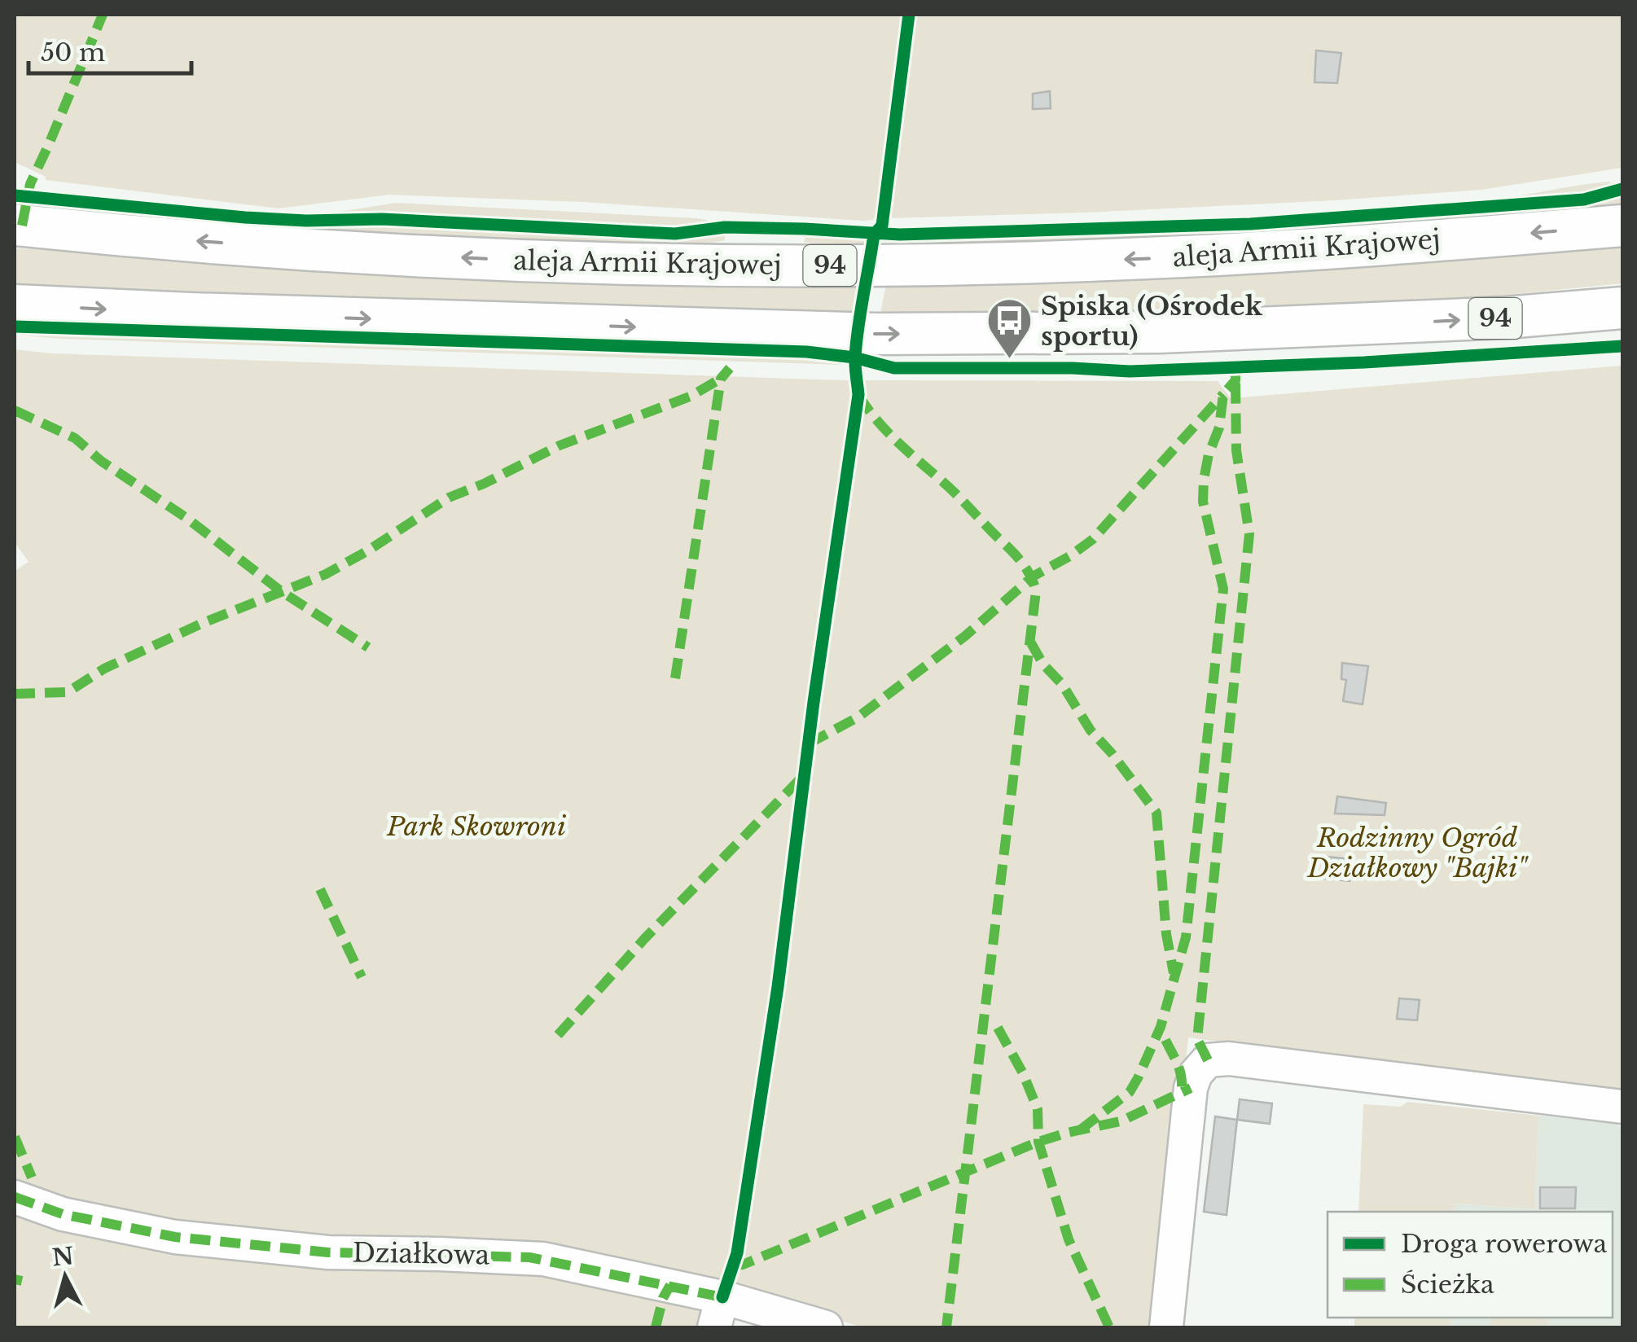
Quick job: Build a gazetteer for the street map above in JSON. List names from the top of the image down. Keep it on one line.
{"streets":{"main road":["aleja Armii Krajowej","94"],"street":["Działkowa"]},"parks":["Park Skowroni","Rodzinny Ogród Działkowy \"Bajki\""],"places":{"bus stop":["Spiska (Ośrodek sportu)"]},"legend":["Droga rowerowa","Ścieżka"],"scale_bar":"50 m","north":"top"}
